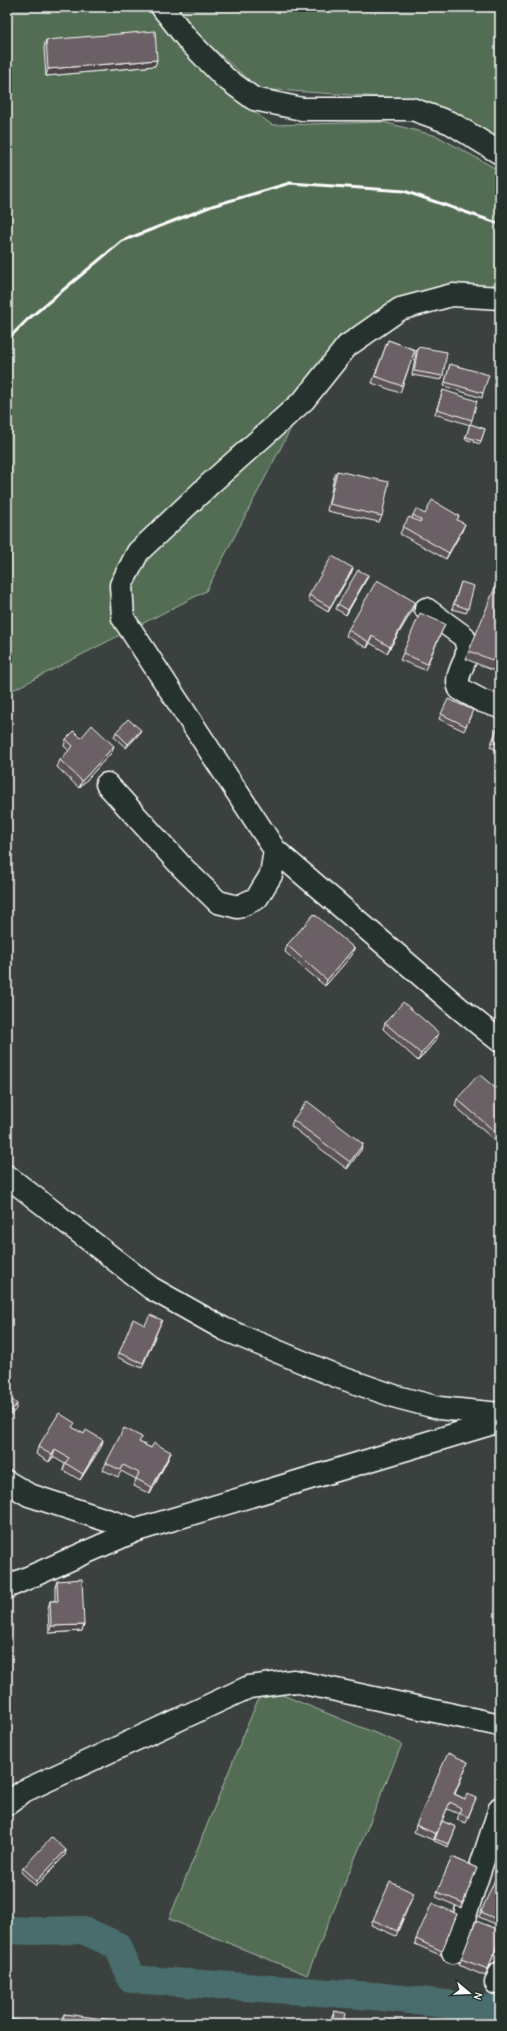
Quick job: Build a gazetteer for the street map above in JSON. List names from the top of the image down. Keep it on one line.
{"north":"right"}
